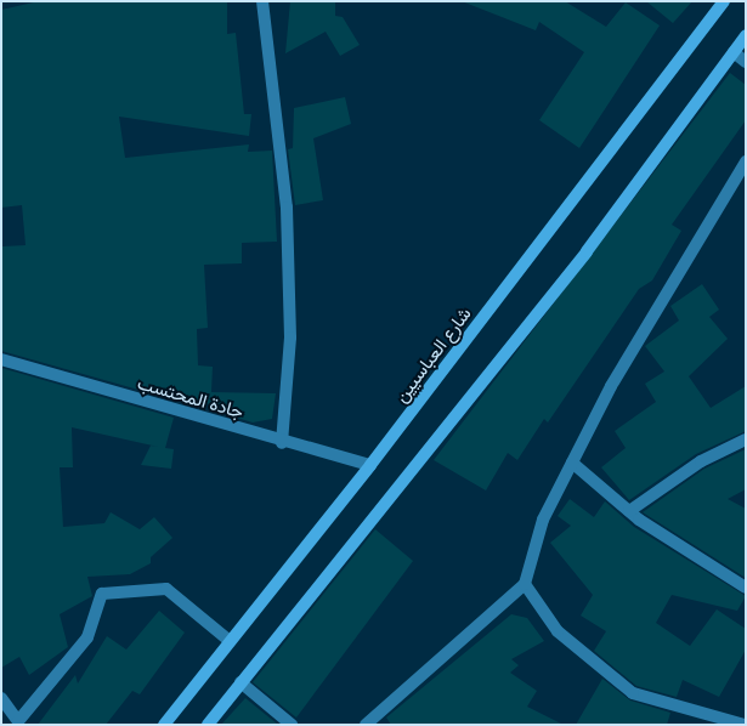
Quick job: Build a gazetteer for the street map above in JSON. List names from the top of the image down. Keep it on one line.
{"streets":{"main road":["شارع العباسيين"],"street":["جادة المحتسب"]},"crossings":[["شارع العباسيين","جادة المحتسب"]]}
